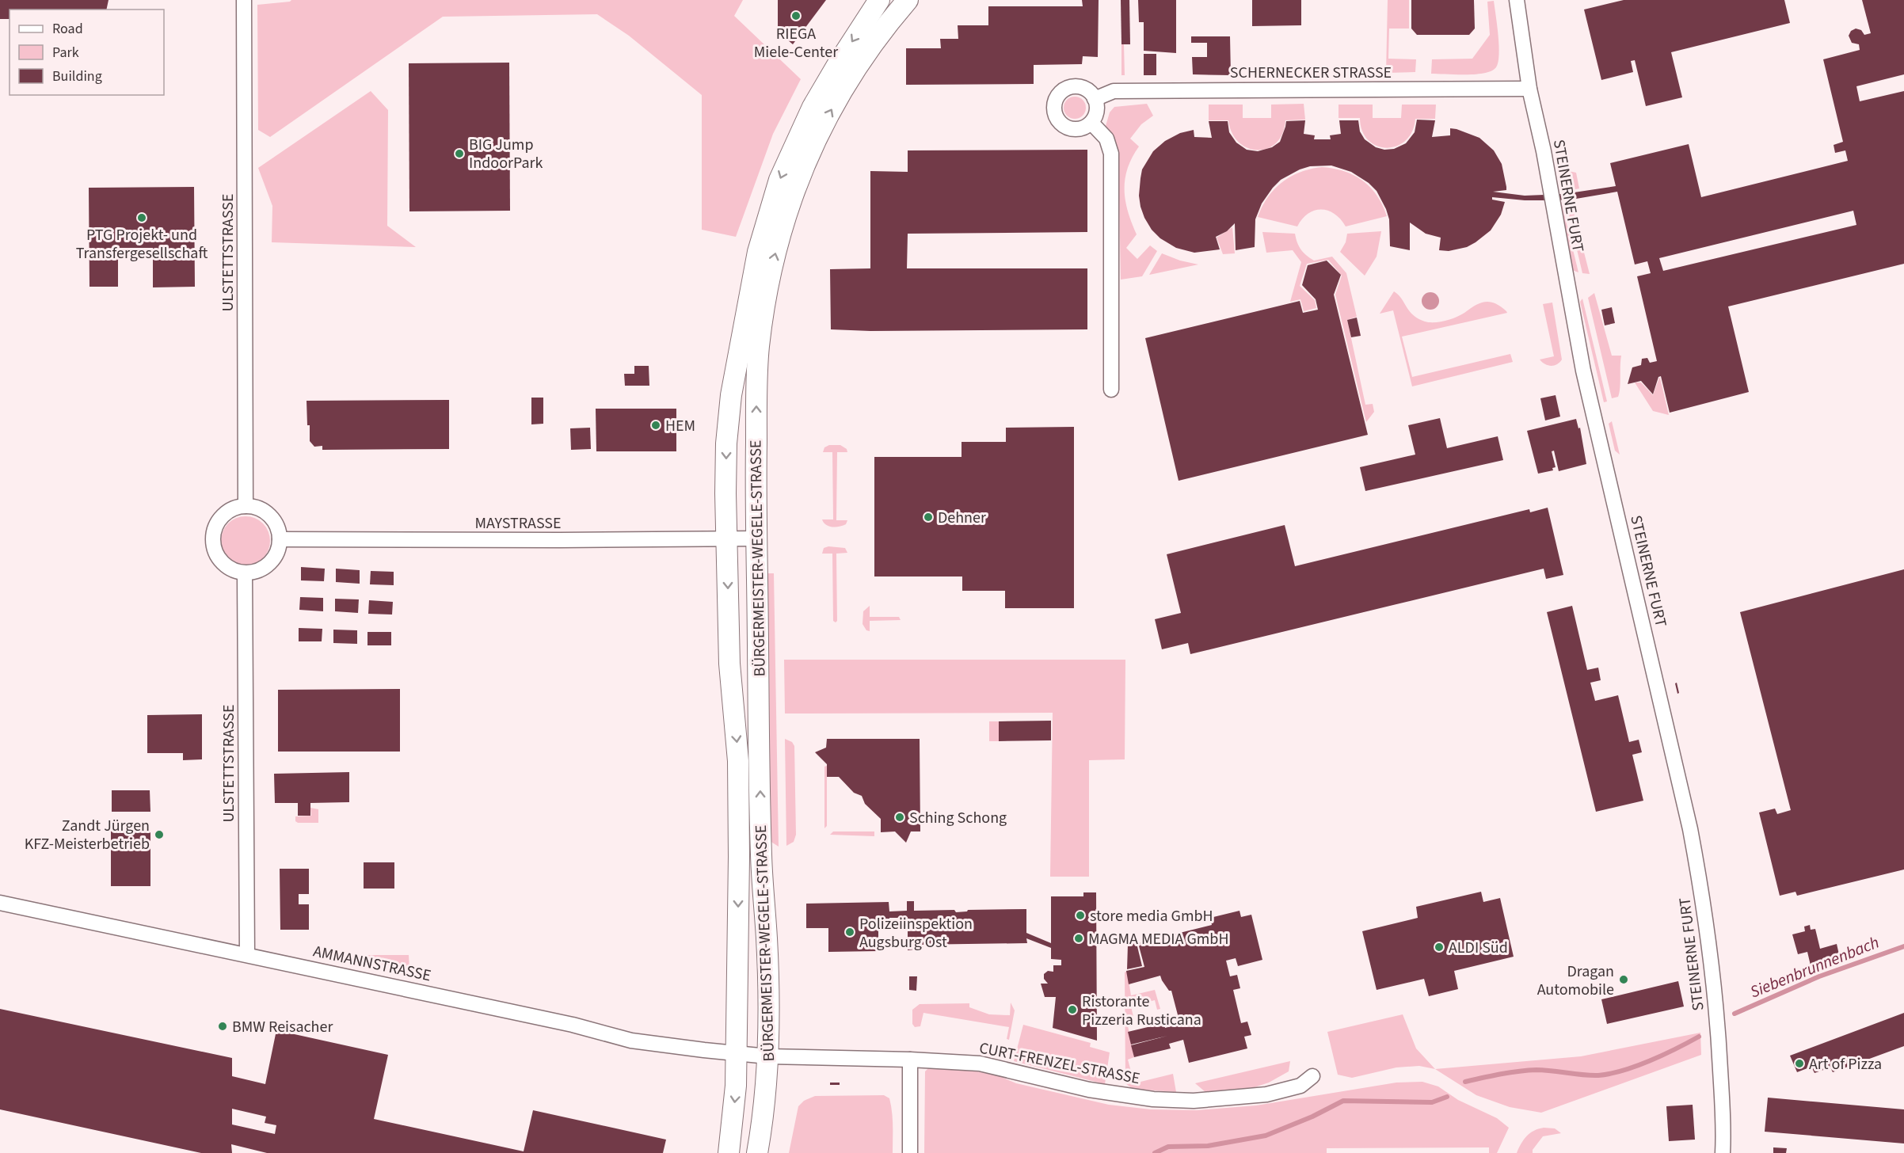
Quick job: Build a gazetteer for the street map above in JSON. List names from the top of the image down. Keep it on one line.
{"streets":{"main road":["BÜRGERMEISTER-WEGELE-STRASSE"],"street":["SCHERNECKER STRASSE","STEINERNE FURT","ULSTETTSTRASSE","MAYSTRASSE","AMMANNSTRASSE","CURT-FRENZEL-STRASSE"]},"crossings":[["SCHERNECKER STRASSE","STEINERNE FURT"],["ULSTETTSTRASSE","MAYSTRASSE"],["ULSTETTSTRASSE","AMMANNSTRASSE"],["MAYSTRASSE","BÜRGERMEISTER-WEGELE-STRASSE"],["BÜRGERMEISTER-WEGELE-STRASSE","AMMANNSTRASSE"],["BÜRGERMEISTER-WEGELE-STRASSE","CURT-FRENZEL-STRASSE"],["AMMANNSTRASSE","CURT-FRENZEL-STRASSE"]],"water":["Siebenbrunnenbach"],"places":["RIEGA Miele-Center","BIG Jump IndoorPark","PTG Projekt- und Transfergesellschaft","HEM","Dehner","Sching Schong","Zandt Jürgen KFZ-Meisterbetrieb","store media GmbH","Polizeiinspektion Augsburg Ost","MAGMA MEDIA GmbH","ALDI Süd","Dragan Automobile","Ristorante Pizzeria Rusticana","BMW Reisacher","Art of Pizza"],"legend":["Road","Park","Building"]}
